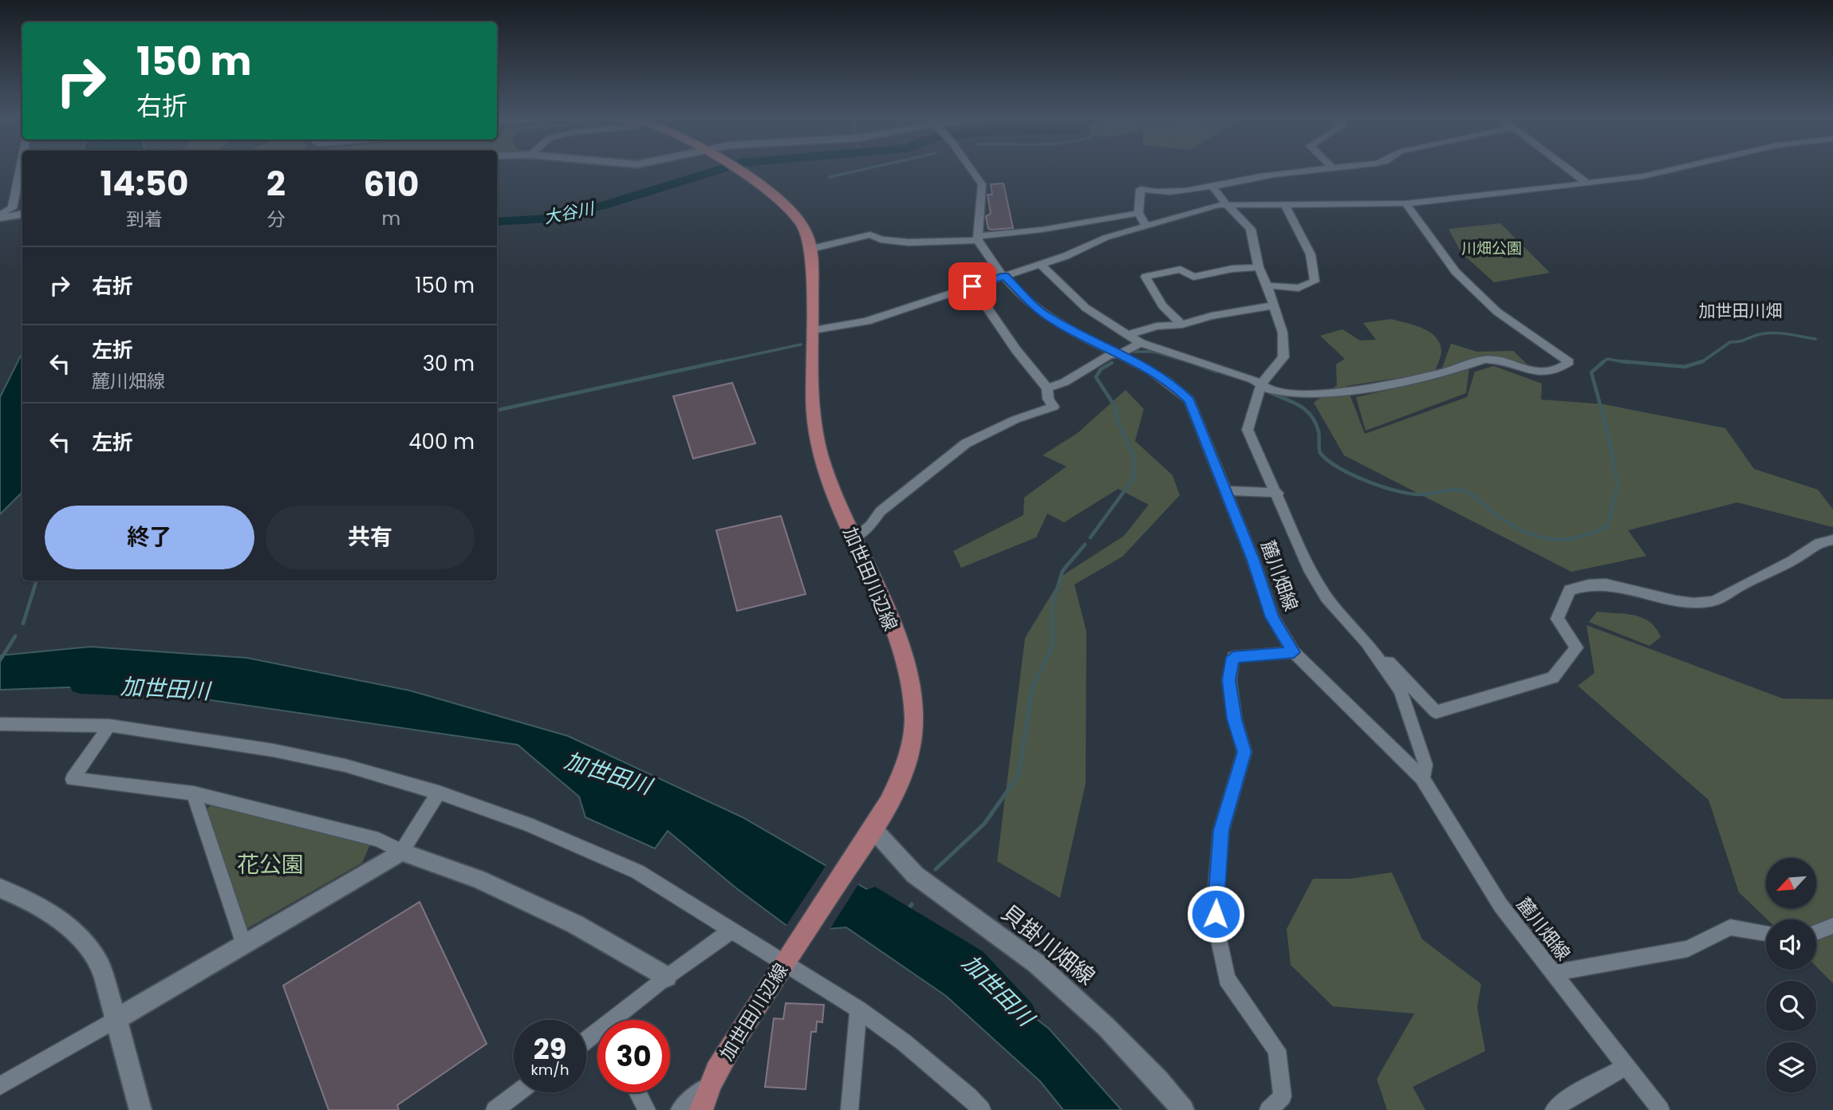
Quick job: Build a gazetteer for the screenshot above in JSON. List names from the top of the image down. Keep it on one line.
{"streets":{"main road":["加世田川辺線"],"street":["麓川畑線","貝掛川畑線"]},"crossings":[["加世田川辺線","貝掛川畑線"]],"districts":["加世田川畑"],"water":["大谷川","加世田川"],"parks":["川畑公園","花公園"],"north":"bottom left","page":{"turn":["150 m","右折"],"eta":["14:50","到着","2","分","610","m"],"list":[{"name":"右折","value":"150 m"},{"name":"左折","note":"麓川畑線","value":"30 m"},{"name":"左折","value":"400 m"}],"buttons":["終了","共有"],"speed":"29 km/h","limit":"30"}}
